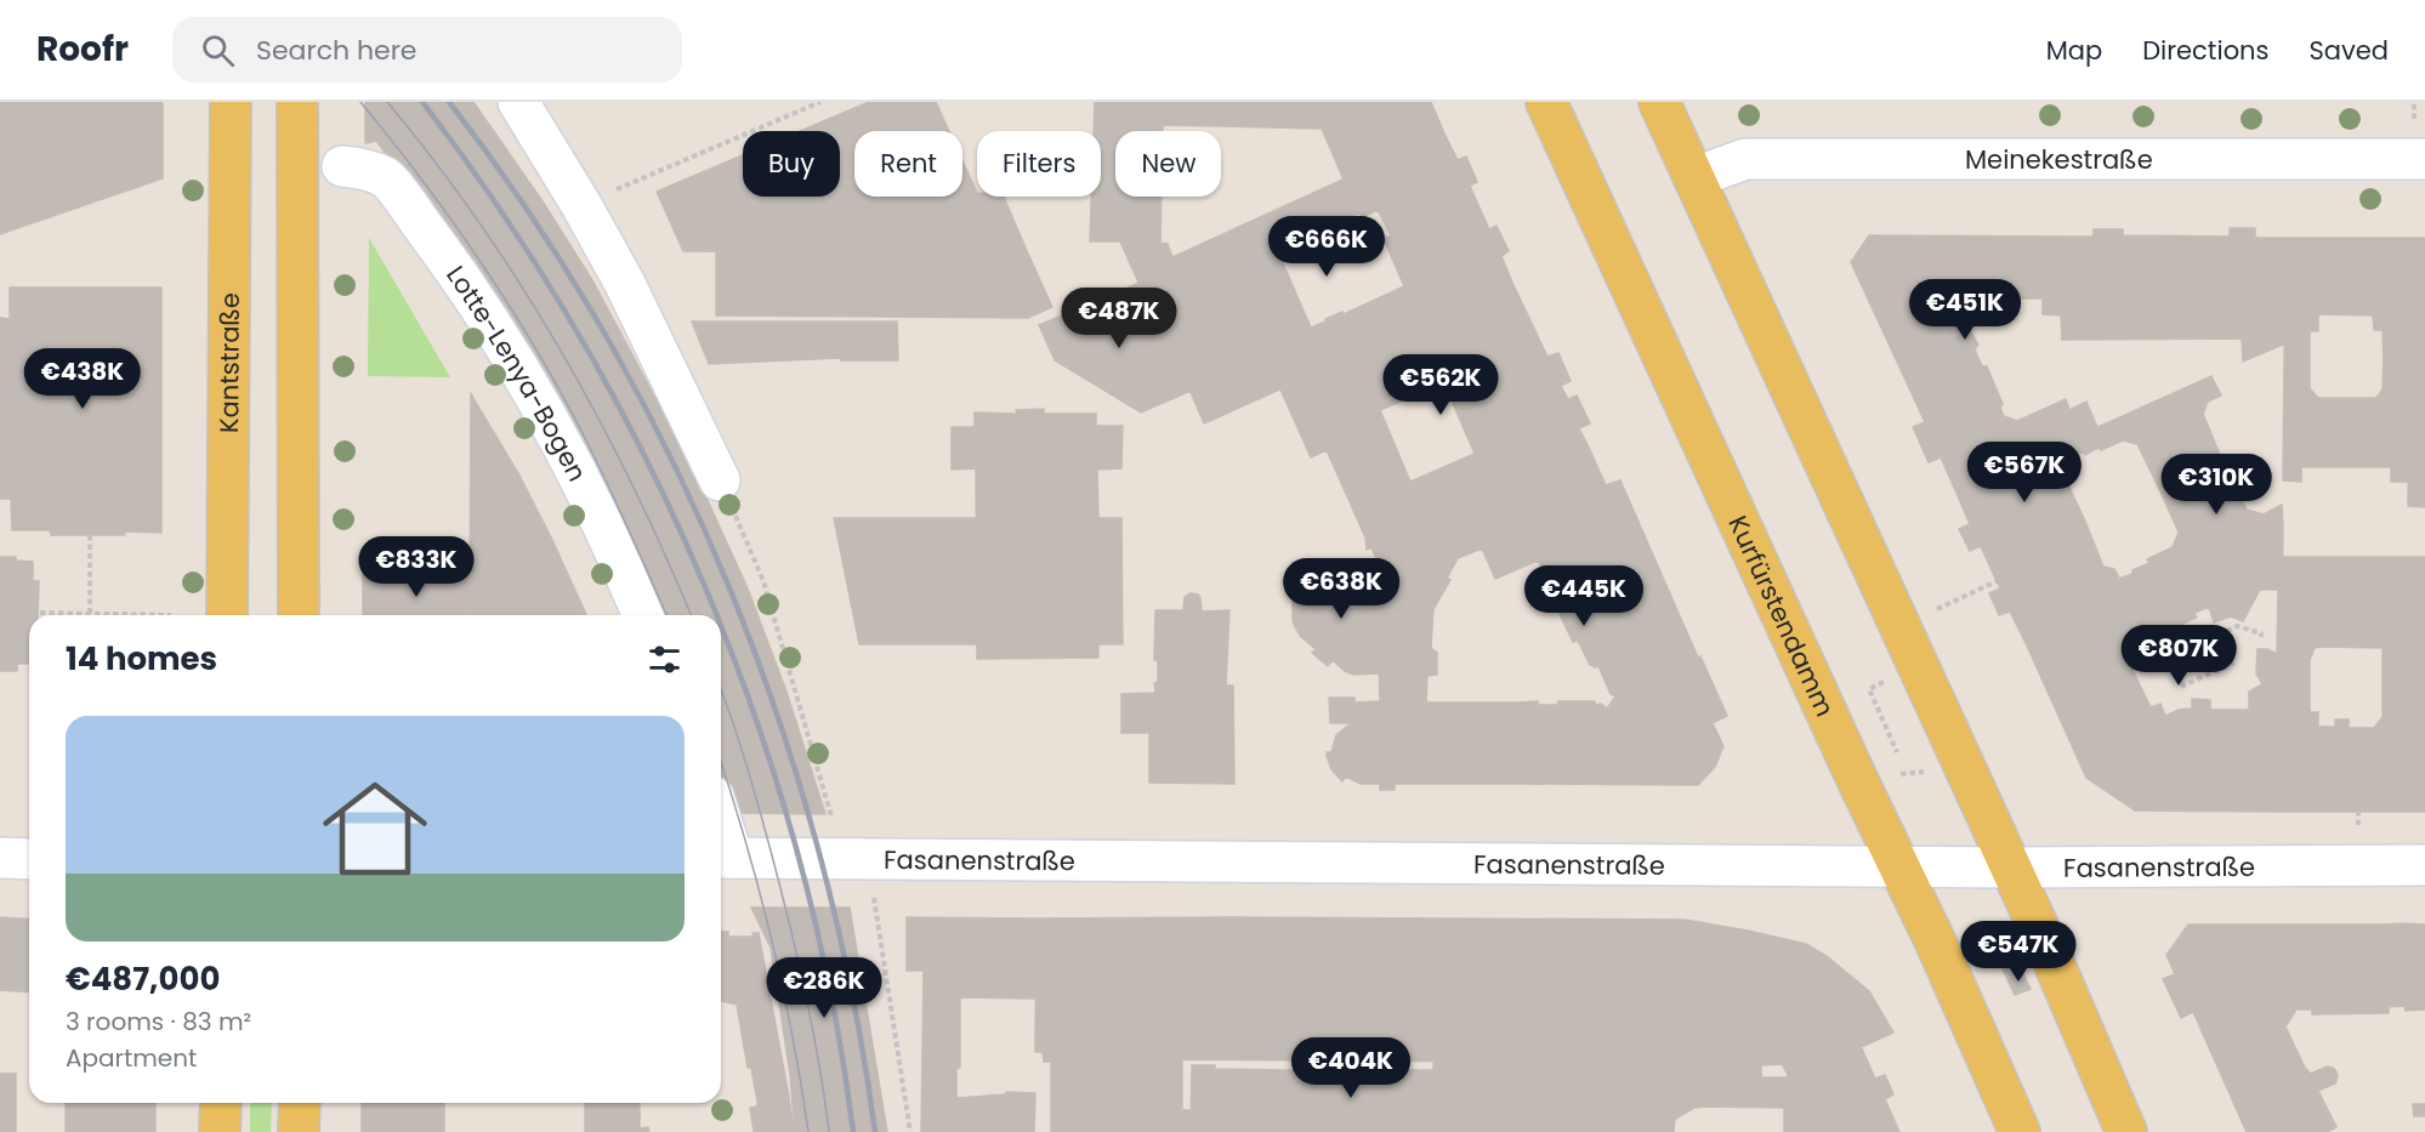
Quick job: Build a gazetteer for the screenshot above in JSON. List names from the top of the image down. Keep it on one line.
{"streets":{"main road":["Kantstraße","Kurfürstendamm"],"street":["Meinekestraße","Lotte-Lenya-Bogen","Fasanenstraße"]},"crossings":[["Kurfürstendamm","Fasanenstraße"]],"page":{"header":"Roofr","search":"Search here","nav":["Map","Directions","Saved"],"chip":["Buy","Rent","Filters","New"],"price":["€666K","€451K","€487K","€438K","€562K","€567K","€310K","€833K","€638K","€445K","€807K","€547K","€286K","€404K"],"heading":"14 homes","list":[{"name":"€487,000","note":"3 rooms · 83 m² · Apartment"}]}}
